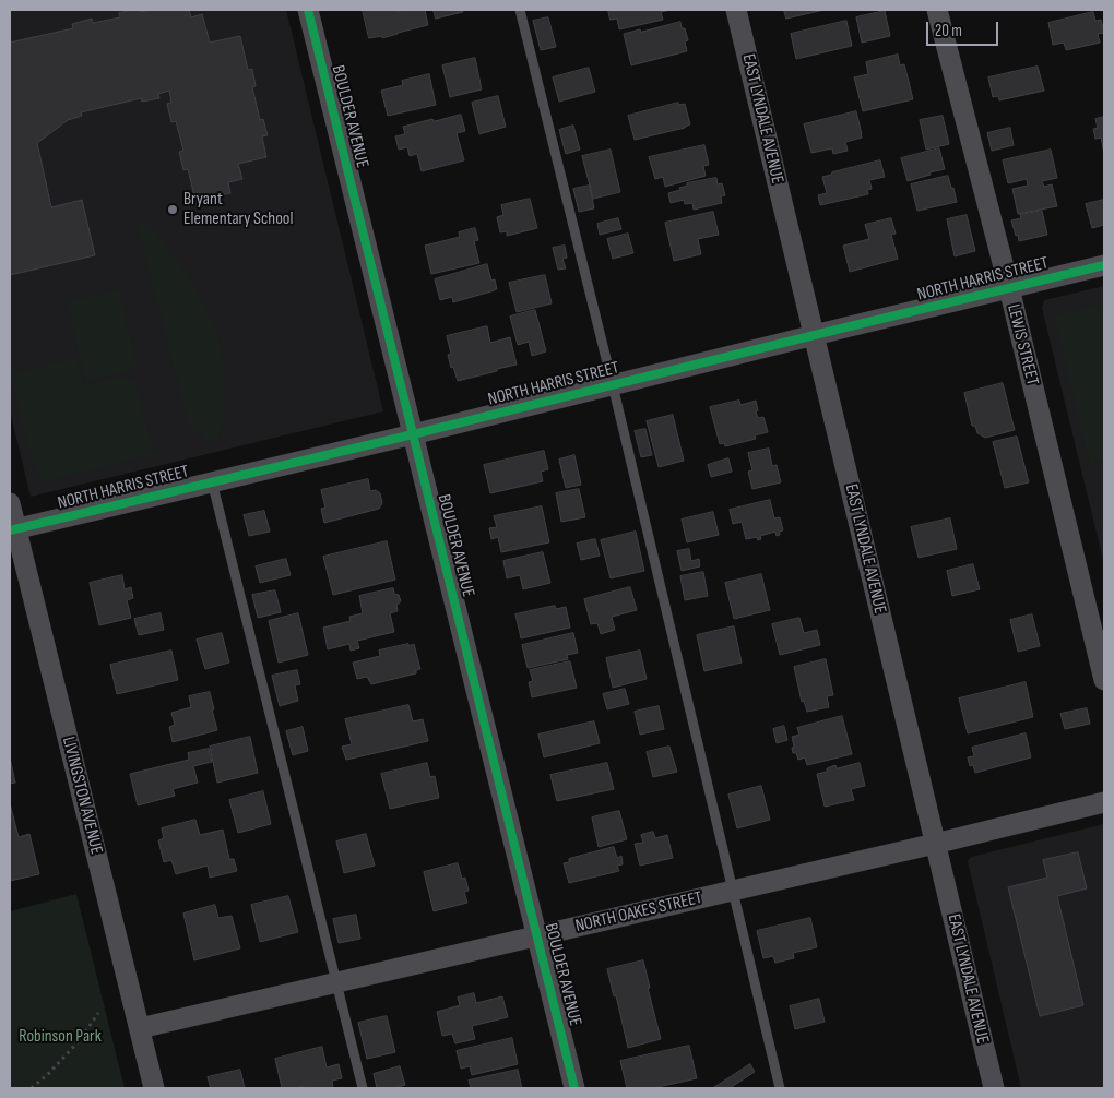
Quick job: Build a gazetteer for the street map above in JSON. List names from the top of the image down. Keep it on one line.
{"streets":{"street":["BOULDER AVENUE","EAST LYNDALE AVENUE","NORTH HARRIS STREET","LEWIS STREET","LIVINGSTON AVENUE","NORTH OAKES STREET"]},"crossings":[["BOULDER AVENUE","NORTH HARRIS STREET"],["BOULDER AVENUE","NORTH OAKES STREET"],["EAST LYNDALE AVENUE","NORTH HARRIS STREET"],["EAST LYNDALE AVENUE","NORTH OAKES STREET"],["NORTH HARRIS STREET","LEWIS STREET"],["NORTH HARRIS STREET","LIVINGSTON AVENUE"],["LIVINGSTON AVENUE","NORTH OAKES STREET"]],"parks":["Robinson Park"],"places":["Bryant Elementary School"],"scale_bar":"20 m"}
